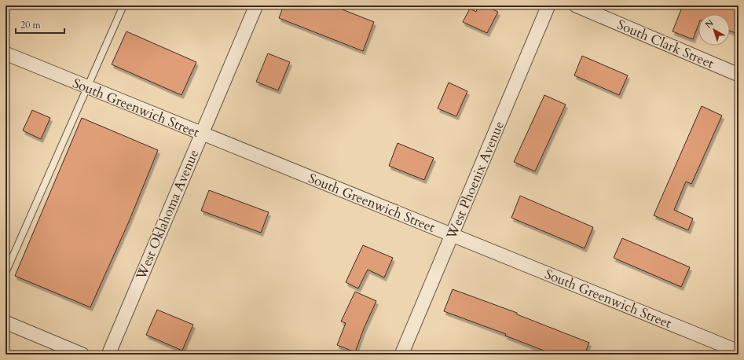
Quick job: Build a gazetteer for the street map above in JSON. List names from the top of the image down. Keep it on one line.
{"streets":{"street":["South Clark Street","South Greenwich Street","West Phoenix Avenue","West Oklahoma Avenue"]},"crossings":[["South Greenwich Street","West Phoenix Avenue"],["South Greenwich Street","West Oklahoma Avenue"]],"scale_bar":"20 m","north":"top left"}
